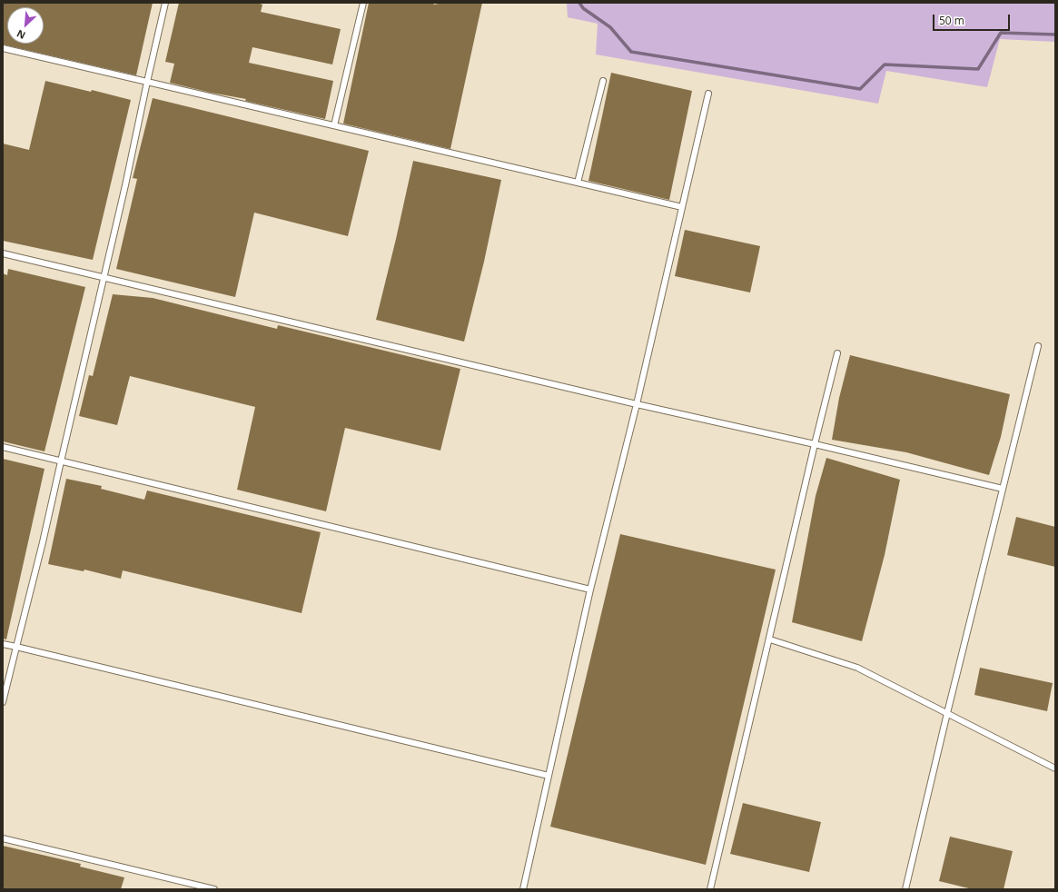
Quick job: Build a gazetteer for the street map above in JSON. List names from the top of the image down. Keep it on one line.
{"scale_bar":"50 m","north":"bottom left"}
